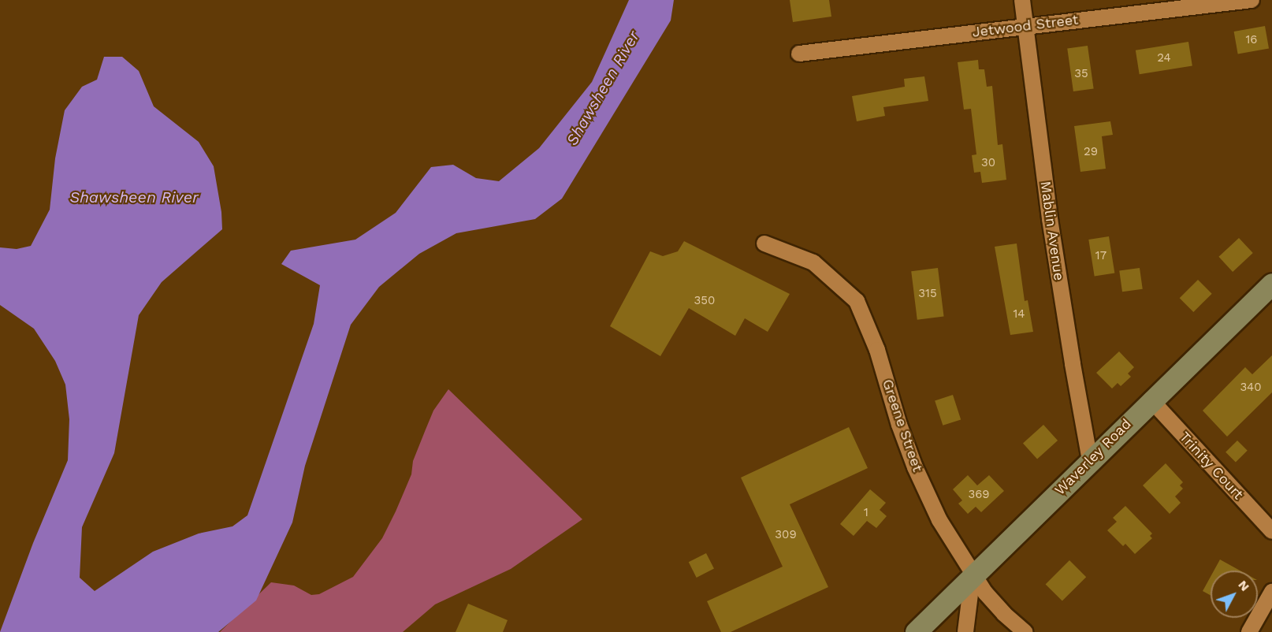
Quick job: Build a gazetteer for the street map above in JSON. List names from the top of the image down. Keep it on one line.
{"streets":{"main road":["Waverley Road"],"street":["Jetwood Street","Mablin Avenue","Greene Street","Trinity Court"]},"crossings":[["Jetwood Street","Mablin Avenue"],["Mablin Avenue","Waverley Road"],["Greene Street","Waverley Road"],["Waverley Road","Trinity Court"]],"water":["Shawsheen River"],"house_numbers":["16","24","35","29","30","17","315","350","14","340","369","1","309"],"north":"top right"}
